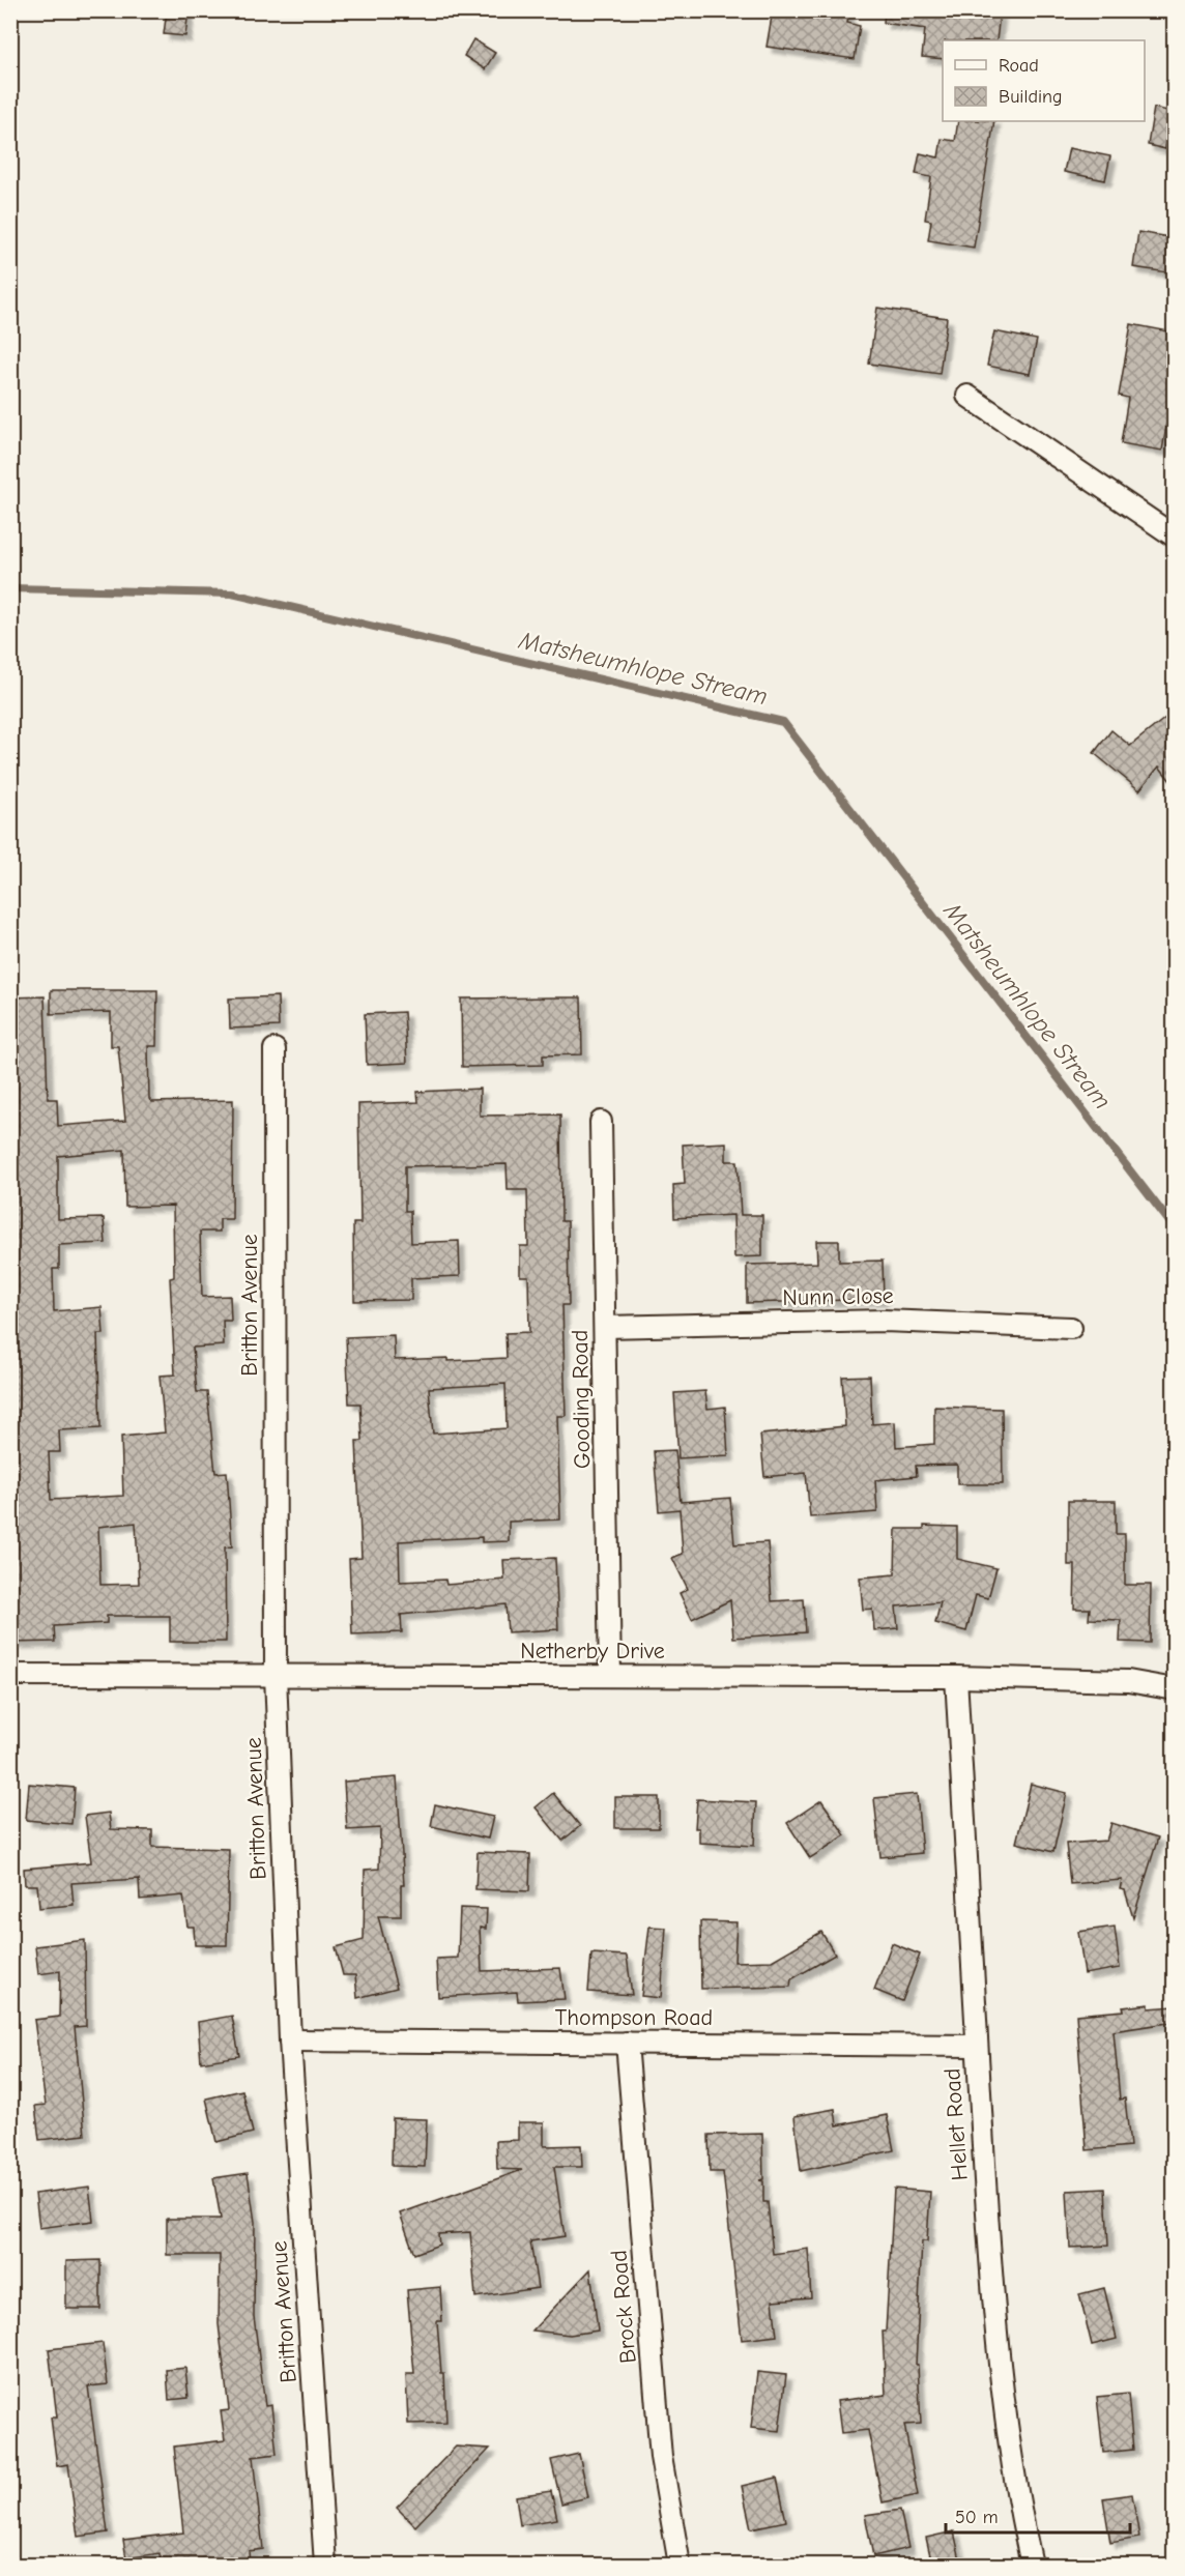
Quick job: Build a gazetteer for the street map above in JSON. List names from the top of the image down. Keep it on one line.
{"streets":{"street":["Nunn Close","Britton Avenue","Gooding Road","Netherby Drive","Thompson Road","Hellet Road","Brock Road"]},"crossings":[["Nunn Close","Gooding Road"],["Britton Avenue","Netherby Drive"],["Britton Avenue","Thompson Road"],["Gooding Road","Netherby Drive"],["Netherby Drive","Hellet Road"],["Thompson Road","Hellet Road"],["Thompson Road","Brock Road"]],"water":["Matsheumhlope Stream"],"legend":["Road","Building"],"scale_bar":"50 m"}
